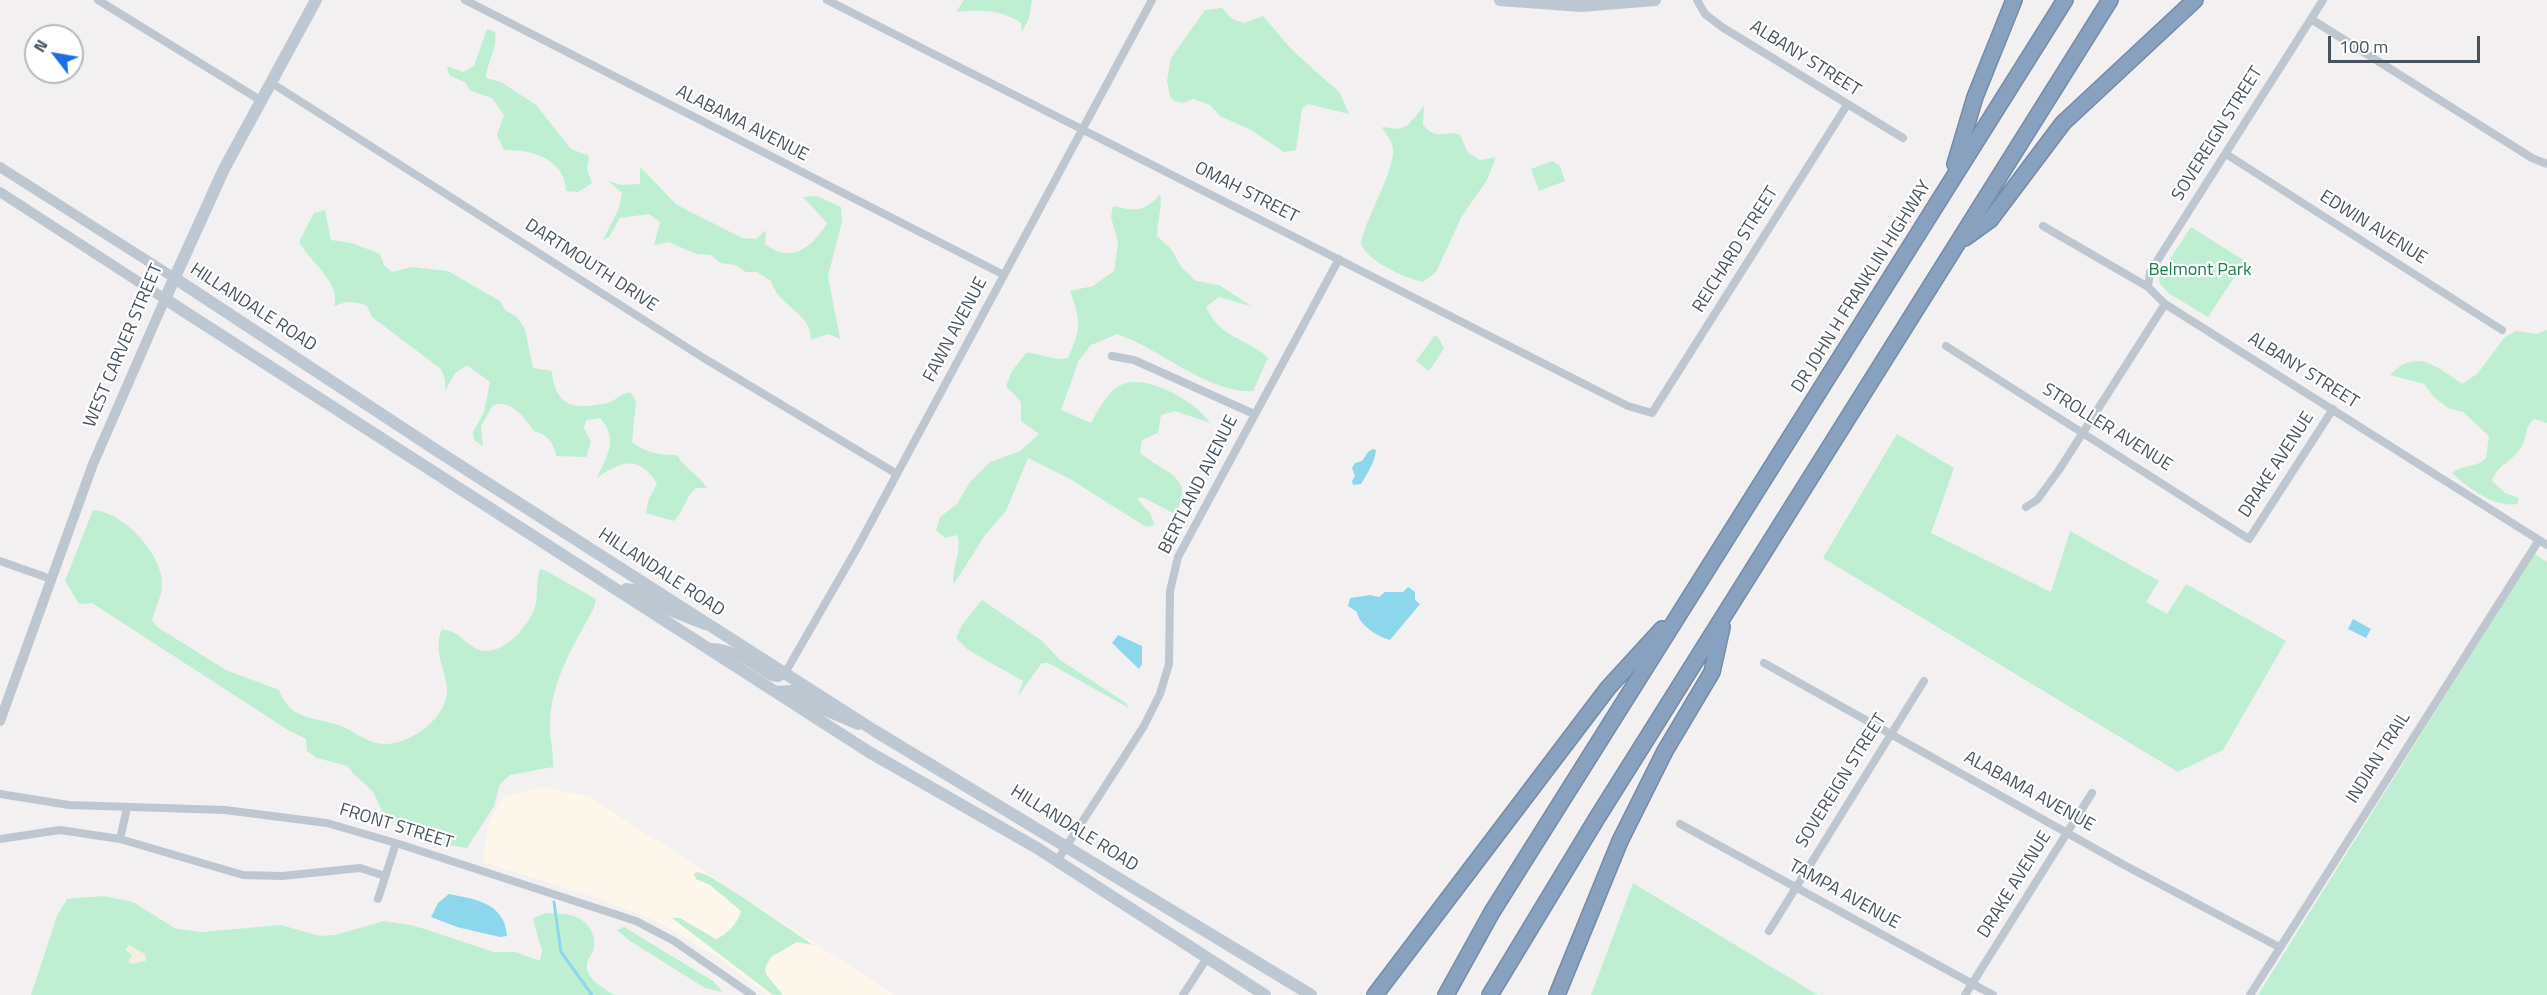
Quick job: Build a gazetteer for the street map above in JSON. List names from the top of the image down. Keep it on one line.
{"streets":{"highway":["DR JOHN H FRANKLIN HIGHWAY"],"main road":["HILLANDALE ROAD","WEST CARVER STREET"],"street":["ALBANY STREET","ALABAMA AVENUE","SOVEREIGN STREET","OMAH STREET","EDWIN AVENUE","REICHARD STREET","DARTMOUTH DRIVE","FAWN AVENUE","STROLLER AVENUE","DRAKE AVENUE","BERTLAND AVENUE","INDIAN TRAIL","FRONT STREET","TAMPA AVENUE"]},"crossings":[["ALBANY STREET","SOVEREIGN STREET"],["ALBANY STREET","REICHARD STREET"],["ALBANY STREET","DRAKE AVENUE"],["ALBANY STREET","INDIAN TRAIL"],["ALABAMA AVENUE","SOVEREIGN STREET"],["ALABAMA AVENUE","FAWN AVENUE"],["ALABAMA AVENUE","DRAKE AVENUE"],["ALABAMA AVENUE","INDIAN TRAIL"],["SOVEREIGN STREET","EDWIN AVENUE"],["SOVEREIGN STREET","TAMPA AVENUE"],["OMAH STREET","REICHARD STREET"],["OMAH STREET","FAWN AVENUE"],["OMAH STREET","BERTLAND AVENUE"],["DARTMOUTH DRIVE","FAWN AVENUE"],["DARTMOUTH DRIVE","WEST CARVER STREET"],["HILLANDALE ROAD","FAWN AVENUE"],["HILLANDALE ROAD","WEST CARVER STREET"],["HILLANDALE ROAD","BERTLAND AVENUE"],["STROLLER AVENUE","DRAKE AVENUE"],["DRAKE AVENUE","TAMPA AVENUE"]],"parks":["Belmont Park"],"scale_bar":"100 m","north":"top left"}
